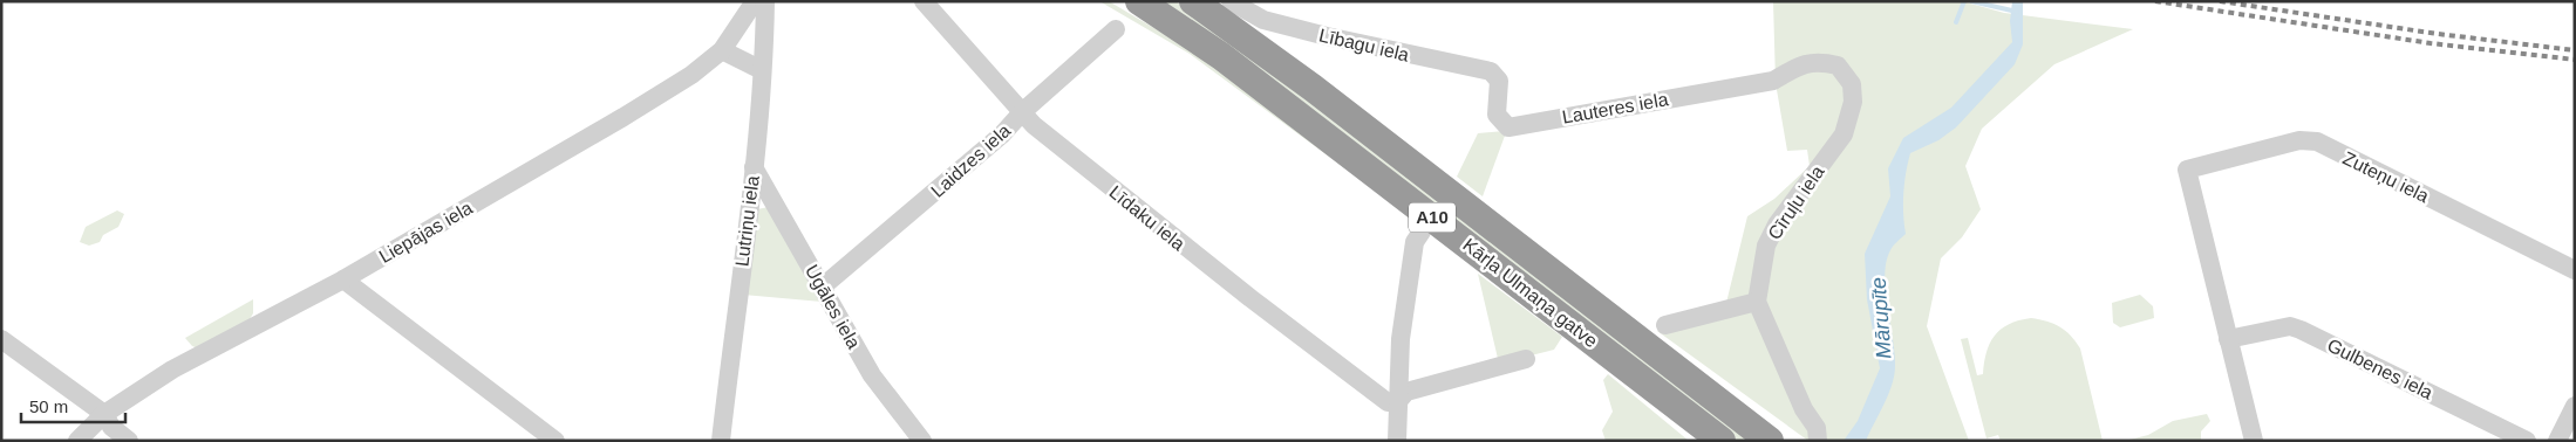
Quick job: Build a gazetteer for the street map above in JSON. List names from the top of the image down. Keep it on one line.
{"streets":{"highway":["A10","Kārļa Ulmaņa gatve"],"street":["Lībagu iela","Lauteres iela","Laidzes iela","Zuteņu iela","Cīruļu iela","Līdaku iela","Lutriņu iela","Liepājas iela","Ugāles iela","Gulbenes iela"]},"crossings":[["Lībagu iela","Lauteres iela"],["Lauteres iela","Cīruļu iela"],["Laidzes iela","Līdaku iela"],["Laidzes iela","Ugāles iela"],["Zuteņu iela","Gulbenes iela"],["Lutriņu iela","Ugāles iela"]],"water":["Mārupīte"],"scale_bar":"50 m"}
